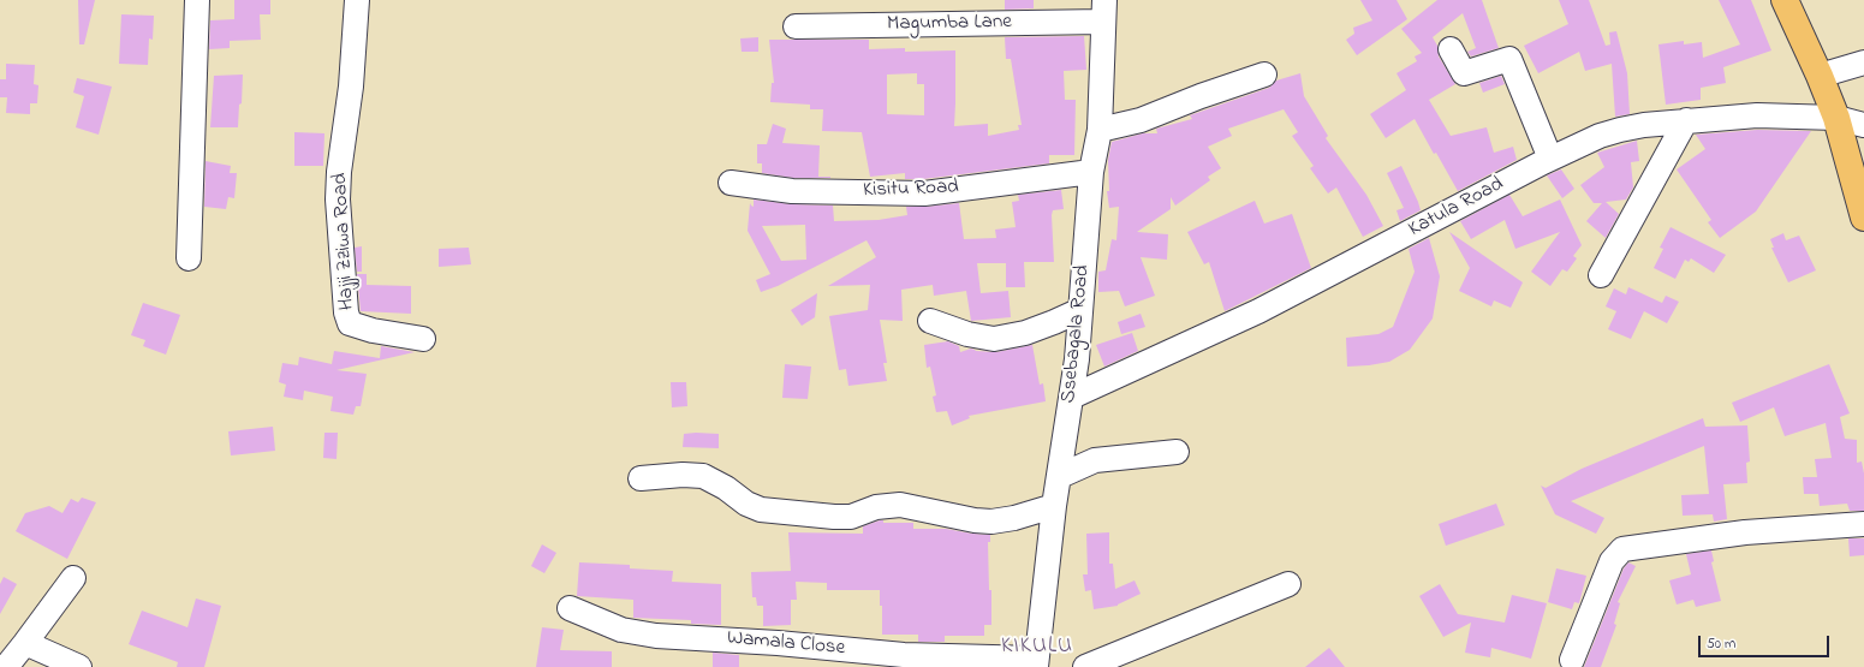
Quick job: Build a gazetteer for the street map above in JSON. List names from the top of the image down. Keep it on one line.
{"streets":{"street":["Magumba Lane","Kisitu Road","Katula Road","Hajji Zziwa Road","Ssebagala Road","Wamala Close"]},"crossings":[["Magumba Lane","Ssebagala Road"],["Kisitu Road","Ssebagala Road"],["Katula Road","Ssebagala Road"],["Ssebagala Road","Wamala Close"]],"districts":["KIKULU"],"scale_bar":"50 m"}
